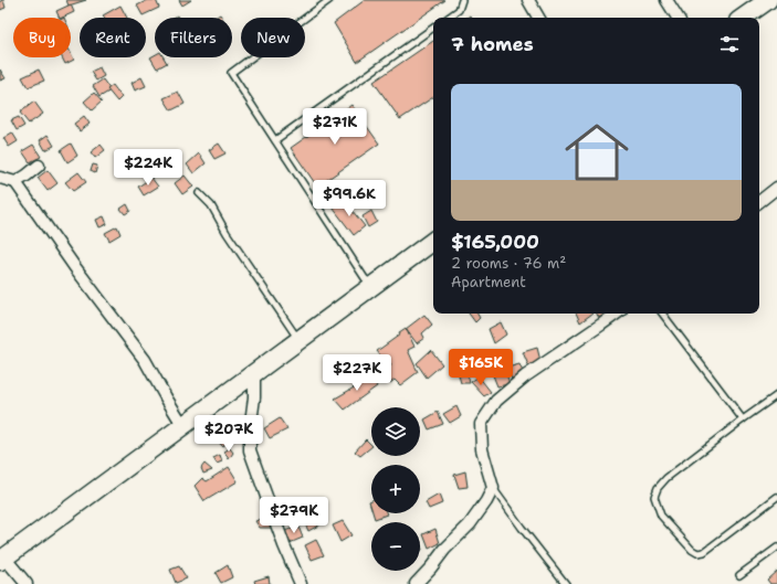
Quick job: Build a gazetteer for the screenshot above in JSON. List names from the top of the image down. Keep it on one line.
{"page":{"chip":["Buy","Rent","Filters","New"],"heading":"7 homes","list":[{"name":"$165,000","note":"2 rooms · 76 m² · Apartment"}],"price":["$271K","$224K","$99.6K","$165K","$227K","$207K","$279K"],"map_buttons":["+","−"]}}
